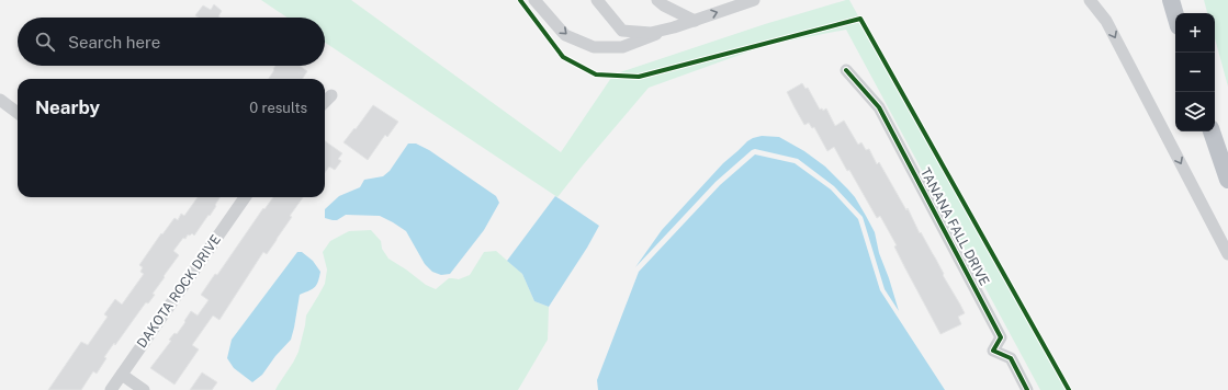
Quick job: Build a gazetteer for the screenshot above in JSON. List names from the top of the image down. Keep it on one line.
{"streets":{"street":["TANANA FALL DRIVE","DAKOTA ROCK DRIVE"]},"page":{"map_buttons":["+","−"],"search":"Search here","heading":["Nearby","0 results"]}}
